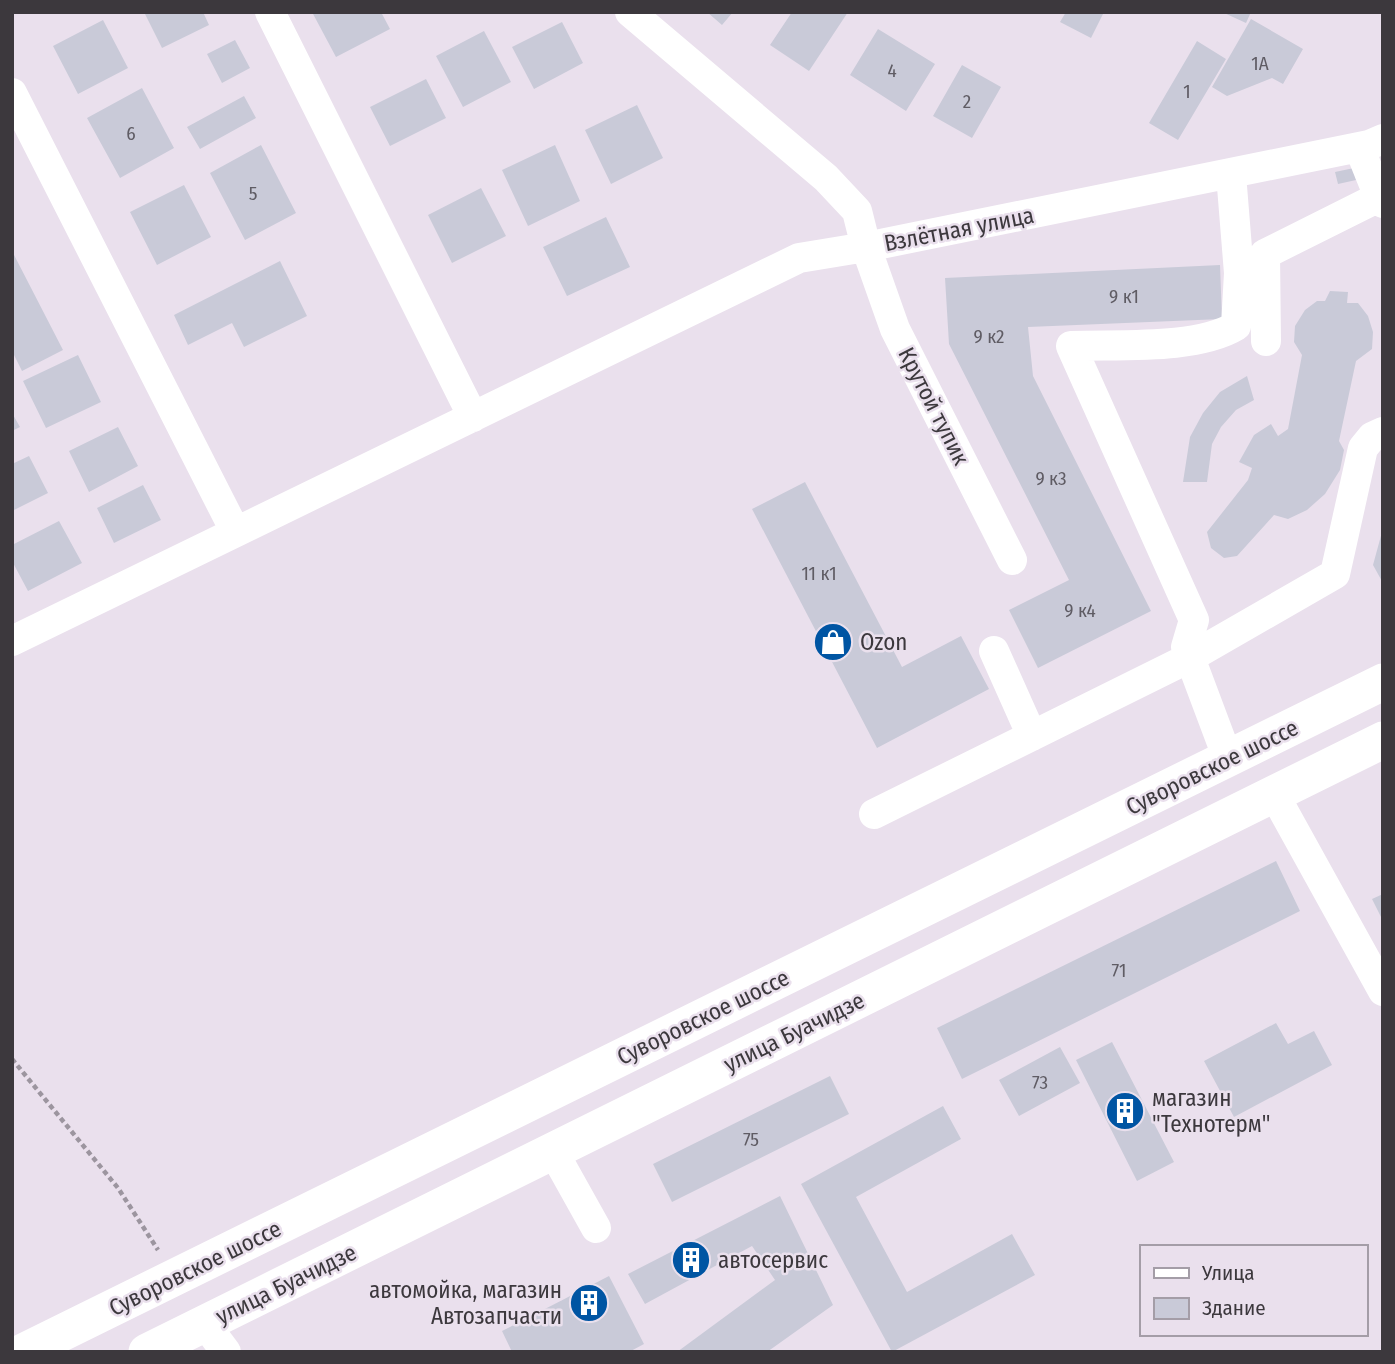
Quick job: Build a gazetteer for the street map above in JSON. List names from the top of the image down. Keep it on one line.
{"streets":{"main road":["Суворовское шоссе","улица Буачидзе"],"street":["Взлётная улица","Крутой тупик"]},"crossings":[["Взлётная улица","Крутой тупик"]],"places":{"shop":["Ozon"],"building":["магазин \"Технотерм\"","автосервис","автомойка, магазин Автозапчасти"]},"house_numbers":["1А","4","1","2","6","5","9 к1","9 к2","9 к3","11 к1","9 к4","71","73","75"],"legend":["Улица","Здание"]}
